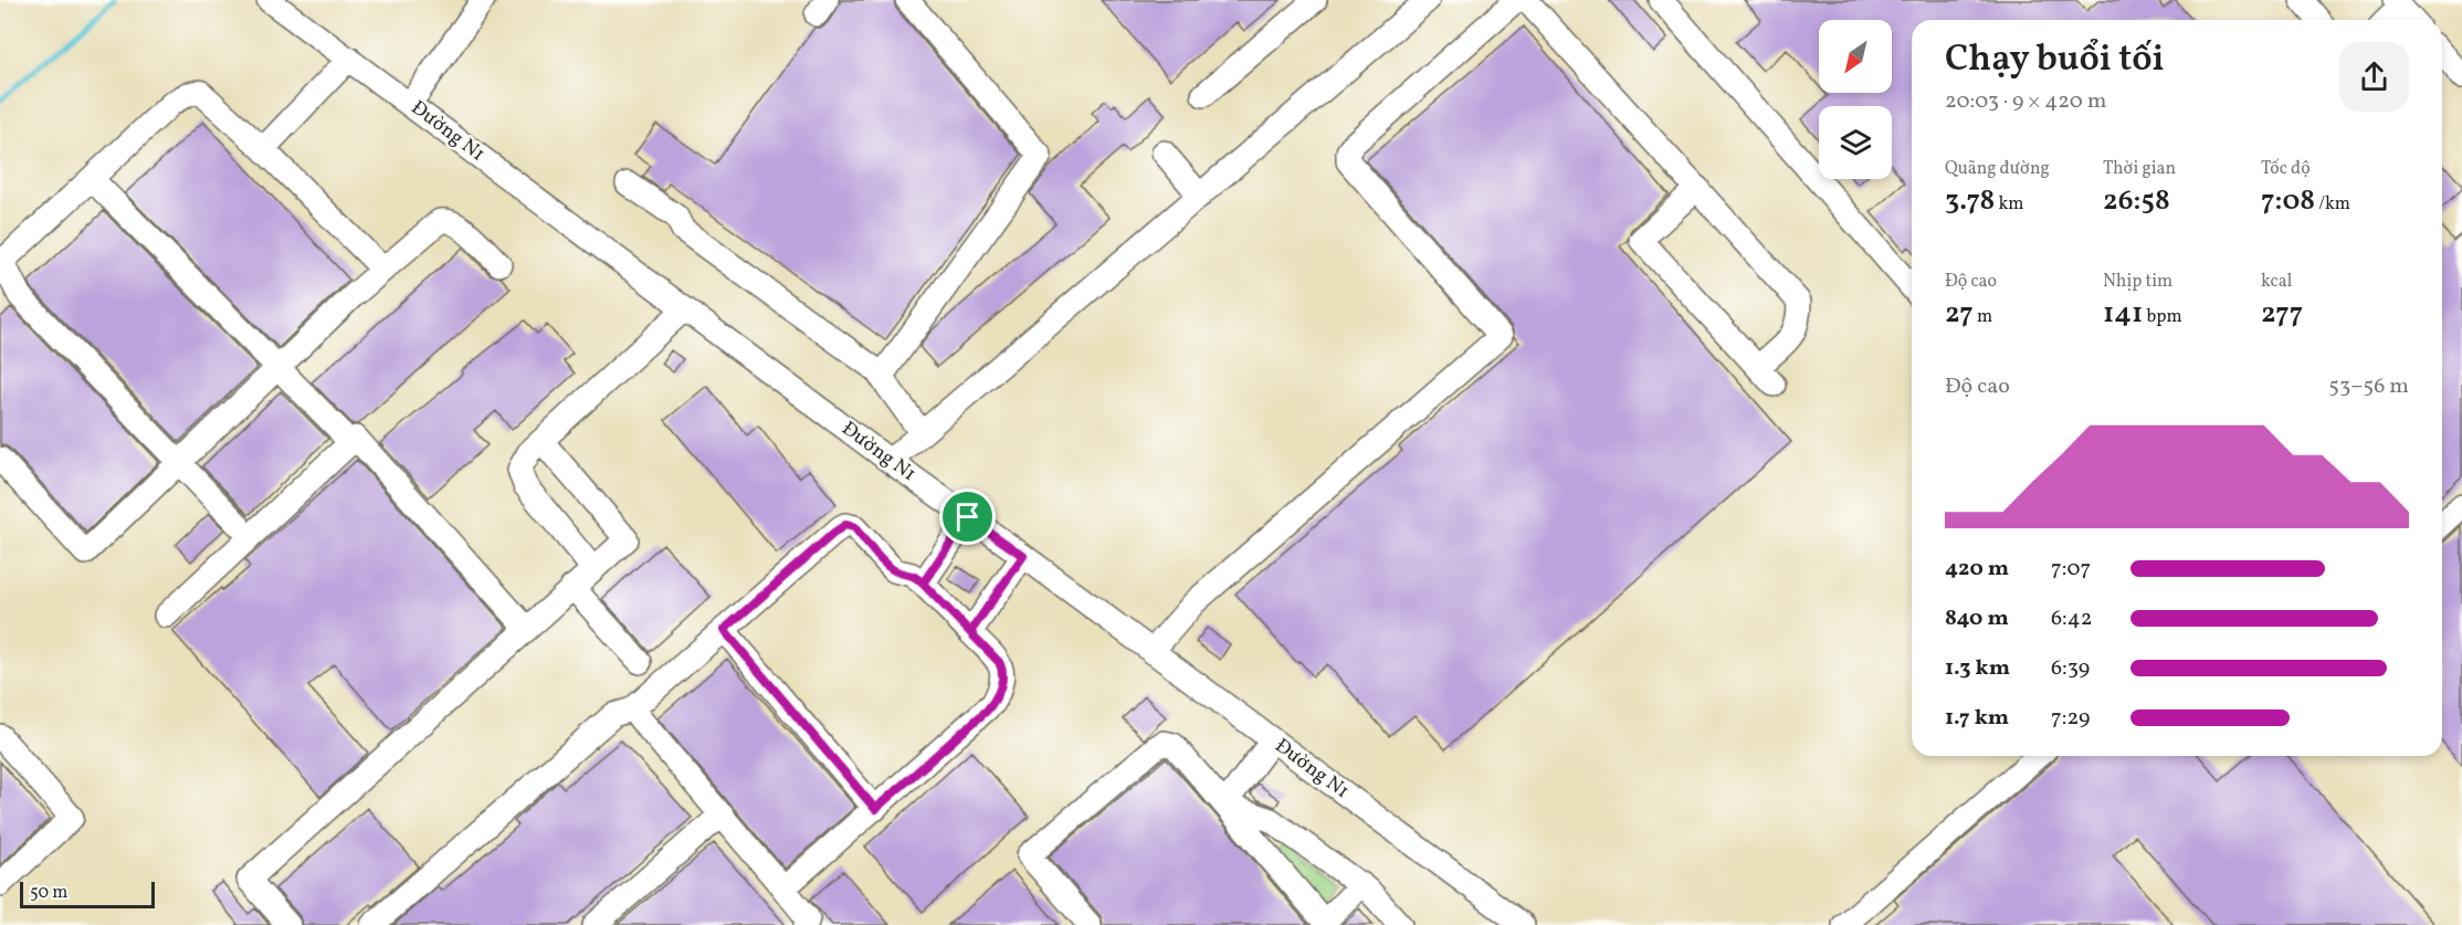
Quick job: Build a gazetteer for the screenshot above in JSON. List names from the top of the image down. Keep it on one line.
{"streets":{"street":["Đường N1"]},"scale_bar":"50 m","north":"bottom left","page":{"heading":["Chạy buổi tối","20:03 · 9 × 420 m"],"stats":[["Quãng đường","3.78 km"],["Thời gian","26:58"],["Tốc độ","7:08 /km"],["Độ cao","27 m"],["Nhịp tim","141 bpm"],["kcal","277"]],"chart":["Độ cao","53–56 m"],"list":[{"name":"420 m","note":"7:07"},{"name":"840 m","note":"6:42"},{"name":"1.3 km","note":"6:39"},{"name":"1.7 km","note":"7:29"}],"scale":"50 m"}}
